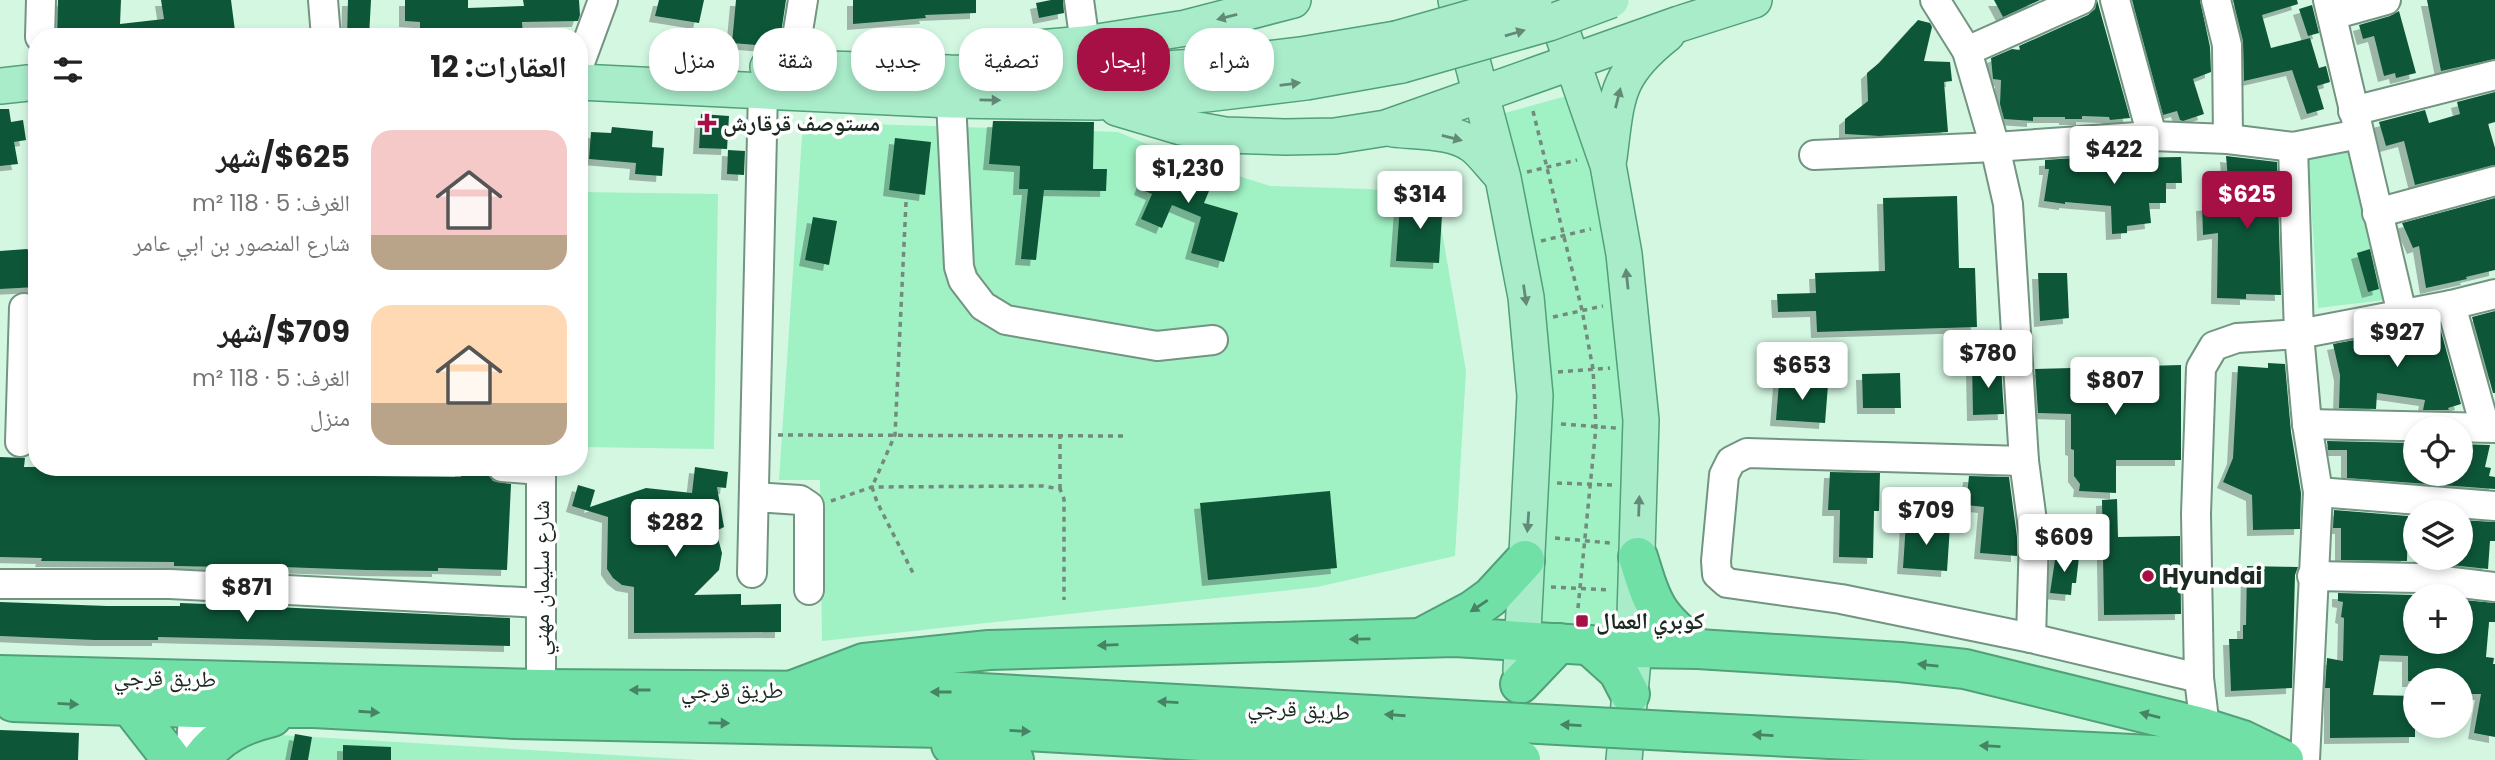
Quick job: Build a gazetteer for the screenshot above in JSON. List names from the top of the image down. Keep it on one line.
{"streets":{"highway":["طريق قرجي"],"street":["شارع سليمان مهني"]},"crossings":[["شارع سليمان مهني","طريق قرجي"]],"places":{"health":["مستوصف قرقارش"],"other":["Hyundai"],"transit":["كوبري العمال"]},"page":{"chip":["شراء","إيجار","تصفية","جديد","شقة","منزل"],"heading":"العقارات: 12","list":[{"name":"$625/شهر","note":"الغرف: 5 · 118 m² · شارع المنصور بن ابي عامر"},{"name":"$709/شهر","note":"الغرف: 5 · 118 m² · منزل"}],"price":["$422","$1,230","$314","$625","$927","$780","$653","$807","$709","$282","$609","$871"],"map_buttons":["+","−"]}}
